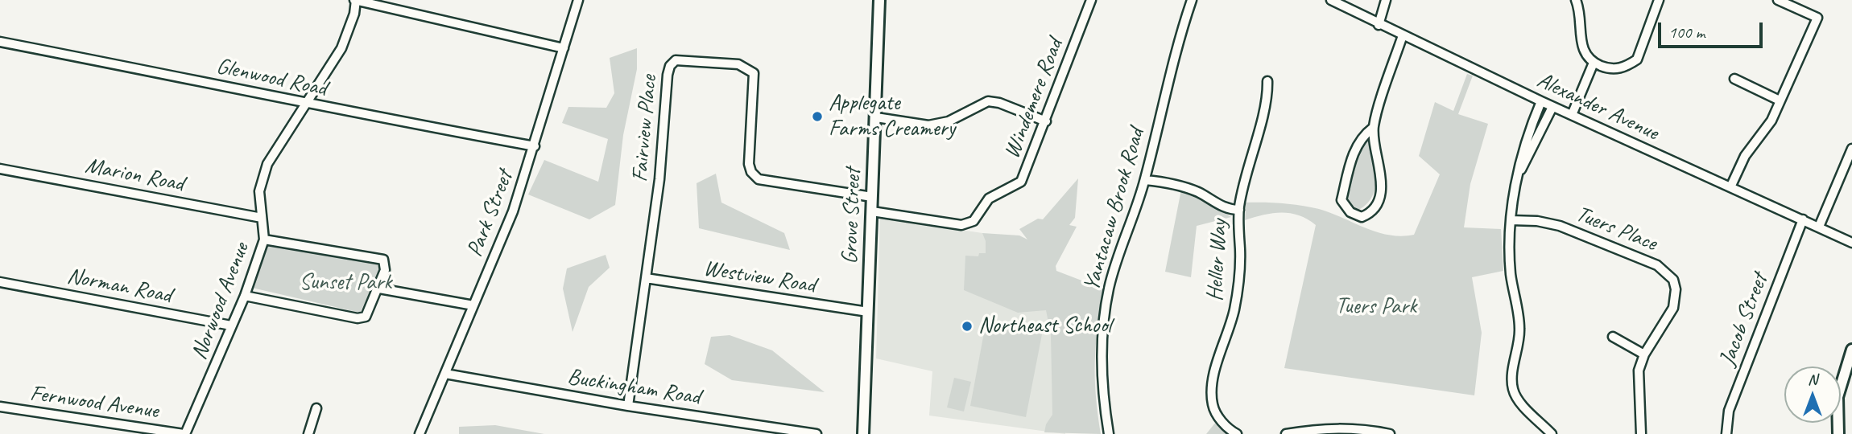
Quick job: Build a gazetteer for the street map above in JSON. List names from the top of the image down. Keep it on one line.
{"streets":{"main road":["Grove Street"],"street":["Glenwood Road","Windemere Road","Alexander Avenue","Fairview Place","Marion Road","Yantacaw Brook Road","Park Street","Tuers Place","Heller Way","Westview Road","Norman Road","Norwood Avenue","Jacob Street","Buckingham Road","Fernwood Avenue"]},"crossings":[["Glenwood Road","Park Street"],["Glenwood Road","Norwood Avenue"],["Windemere Road","Grove Street"],["Alexander Avenue","Jacob Street"],["Fairview Place","Grove Street"],["Fairview Place","Westview Road"],["Fairview Place","Buckingham Road"],["Marion Road","Norwood Avenue"],["Yantacaw Brook Road","Heller Way"],["Park Street","Buckingham Road"],["Grove Street","Westview Road"],["Norman Road","Norwood Avenue"],["Norwood Avenue","Fernwood Avenue"]],"parks":["Sunset Park","Tuers Park"],"places":["Applegate Farms Creamery","Northeast School"],"scale_bar":"100 m","north":"top"}
